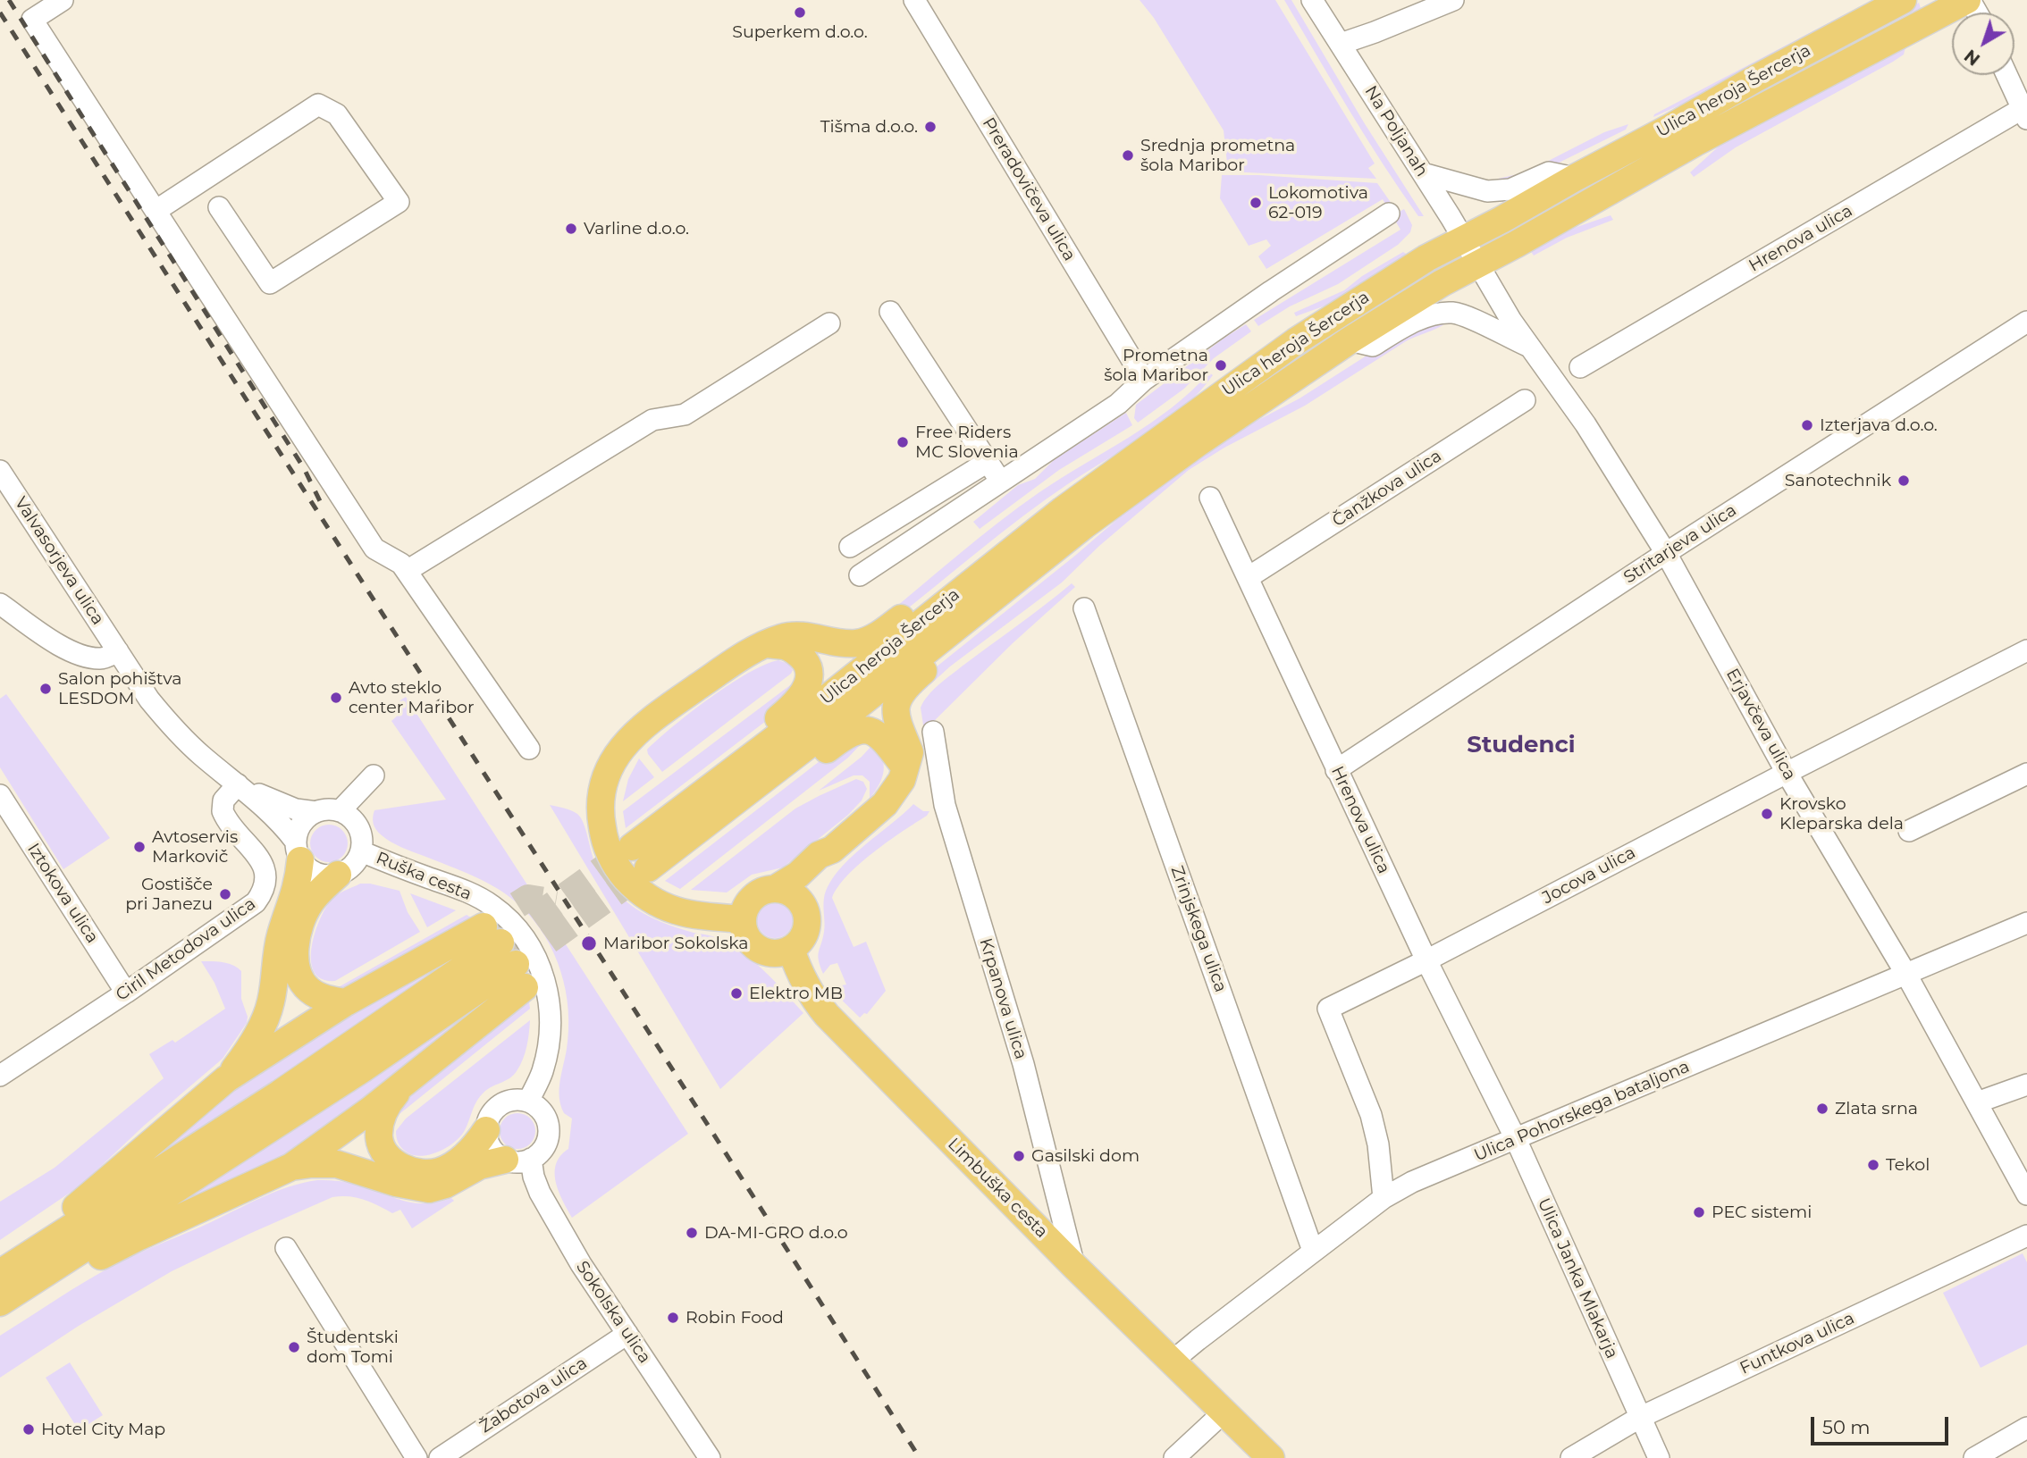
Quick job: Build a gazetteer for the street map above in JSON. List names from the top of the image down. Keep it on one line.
{"streets":{"main road":["Ulica heroja Šercerja","Limbuška cesta"],"street":["Na Poljanah","Preradovičeva ulica","Hrenova ulica","Čanžkova ulica","Stritarjeva ulica","Valvasorjeva ulica","Erjavčeva ulica","Jocova ulica","Ruška cesta","Iztokova ulica","Zrinjskega ulica","Ciril Metodova ulica","Krpanova ulica","Ulica Pohorskega bataljona","Ulica Janka Mlakarja","Sokolska ulica","Funtkova ulica","Žabotova ulica"]},"crossings":[["Ulica heroja Šercerja","Na Poljanah"],["Na Poljanah","Erjavčeva ulica"],["Hrenova ulica","Čanžkova ulica"],["Hrenova ulica","Stritarjeva ulica"],["Hrenova ulica","Jocova ulica"],["Hrenova ulica","Ulica Pohorskega bataljona"],["Hrenova ulica","Ulica Janka Mlakarja"],["Stritarjeva ulica","Erjavčeva ulica"],["Erjavčeva ulica","Jocova ulica"],["Erjavčeva ulica","Ulica Pohorskega bataljona"],["Jocova ulica","Ulica Pohorskega bataljona"],["Ruška cesta","Sokolska ulica"],["Iztokova ulica","Ciril Metodova ulica"],["Zrinjskega ulica","Ulica Pohorskega bataljona"],["Krpanova ulica","Limbuška cesta"],["Ulica Pohorskega bataljona","Limbuška cesta"],["Ulica Pohorskega bataljona","Ulica Janka Mlakarja"],["Ulica Janka Mlakarja","Funtkova ulica"],["Sokolska ulica","Žabotova ulica"]],"districts":["Studenci"],"places":["Superkem d.o.o.","Tišma d.o.o.","Srednja prometna šola Maribor","Lokomotiva 62-019","Varline d.o.o.","Prometna šola Maribor","Izterjava d.o.o.","Free Riders MC Slovenia","Sanotechnik","Salon pohištva LESDOM","Avto steklo center Maribor","Krovsko Kleparska dela","Avtoservis Markovič","Gostišče pri Janezu","Maribor Sokolska","Elektro MB","Zlata srna","Gasilski dom","Tekol","PEC sistemi","DA-MI-GRO d.o.o","Robin Food","Študentski dom Tomi","Hotel City Map"],"scale_bar":"50 m","north":"bottom left"}
